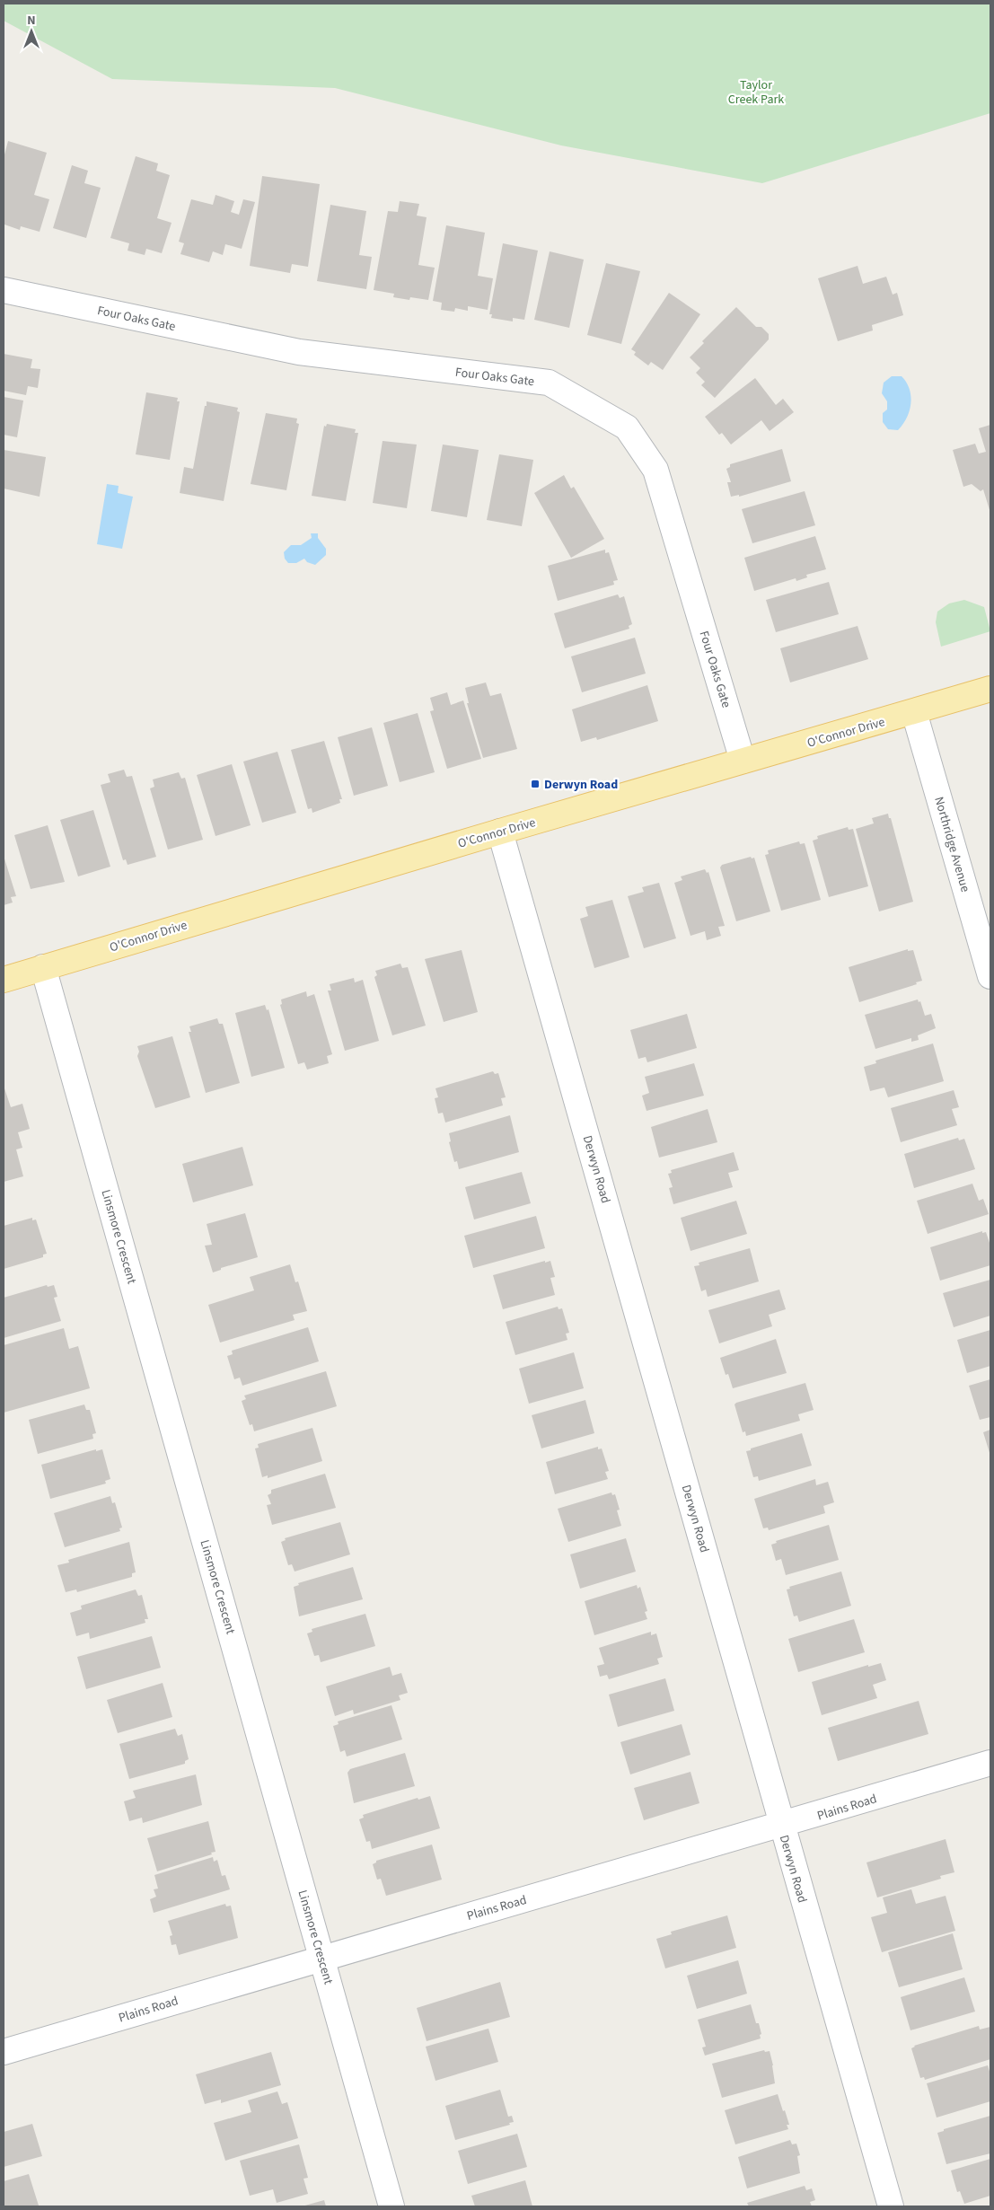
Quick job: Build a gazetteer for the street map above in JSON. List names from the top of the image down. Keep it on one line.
{"streets":{"main road":["O'Connor Drive"],"street":["Four Oaks Gate","Northridge Avenue","Derwyn Road","Linsmore Crescent","Plains Road"]},"crossings":[["Four Oaks Gate","O'Connor Drive"],["O'Connor Drive","Northridge Avenue"],["O'Connor Drive","Derwyn Road"],["O'Connor Drive","Linsmore Crescent"],["Derwyn Road","Plains Road"],["Linsmore Crescent","Plains Road"]],"parks":["Taylor Creek Park"],"places":{"transit":["Derwyn Road"]},"north":"top"}
